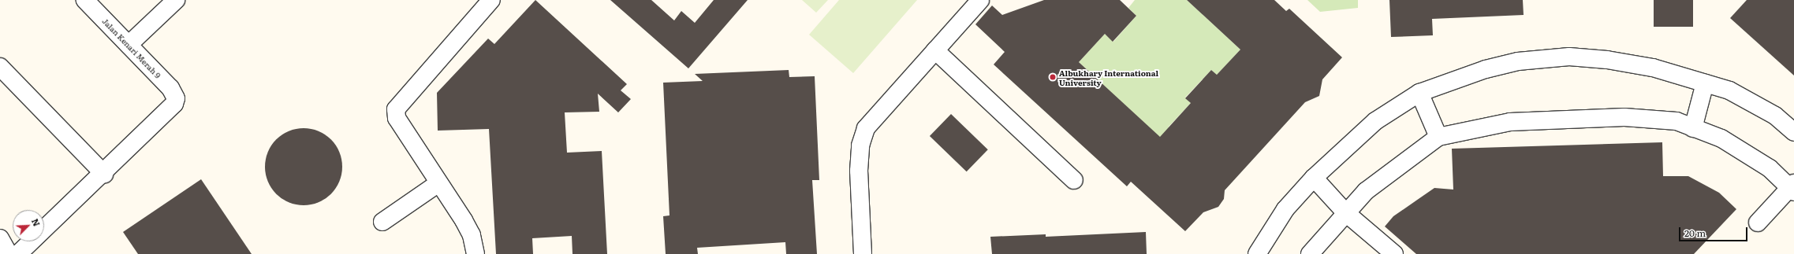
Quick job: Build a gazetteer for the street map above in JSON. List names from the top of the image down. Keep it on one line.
{"streets":{"street":["Jalan Kenari Merah 9"]},"places":["Albukhary International University"],"scale_bar":"20 m","north":"top right"}
